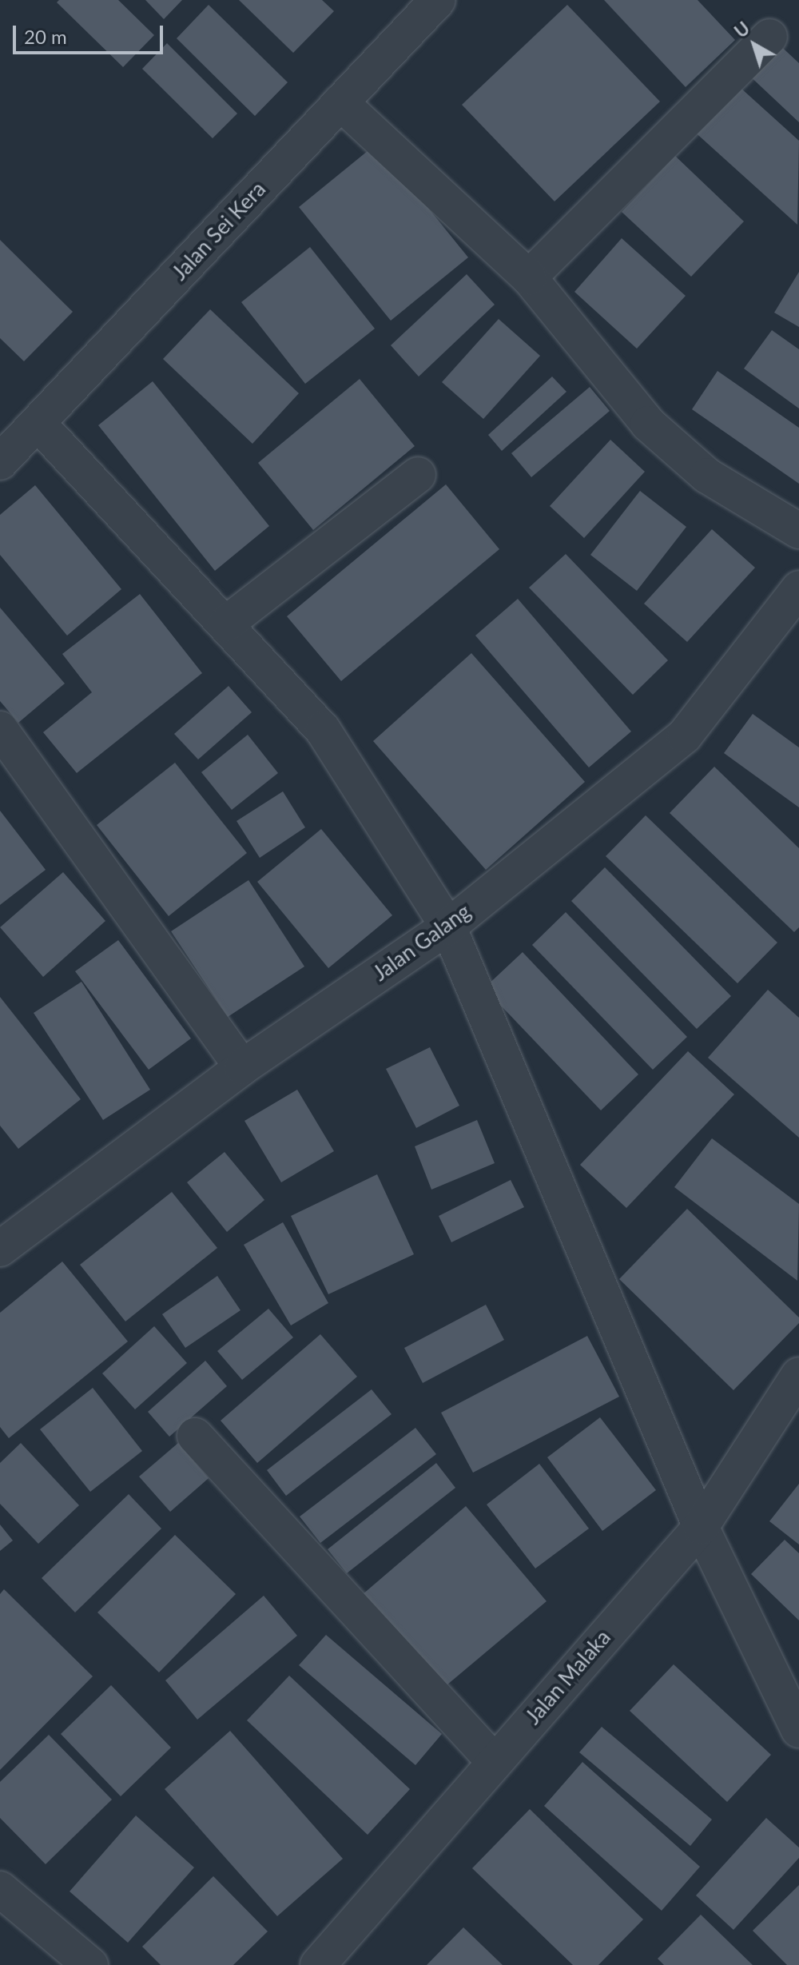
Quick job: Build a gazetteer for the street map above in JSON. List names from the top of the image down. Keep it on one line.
{"streets":{"street":["Jalan Sei Kera","Jalan Galang","Jalan Malaka"]},"scale_bar":"20 m","north":"top left"}
